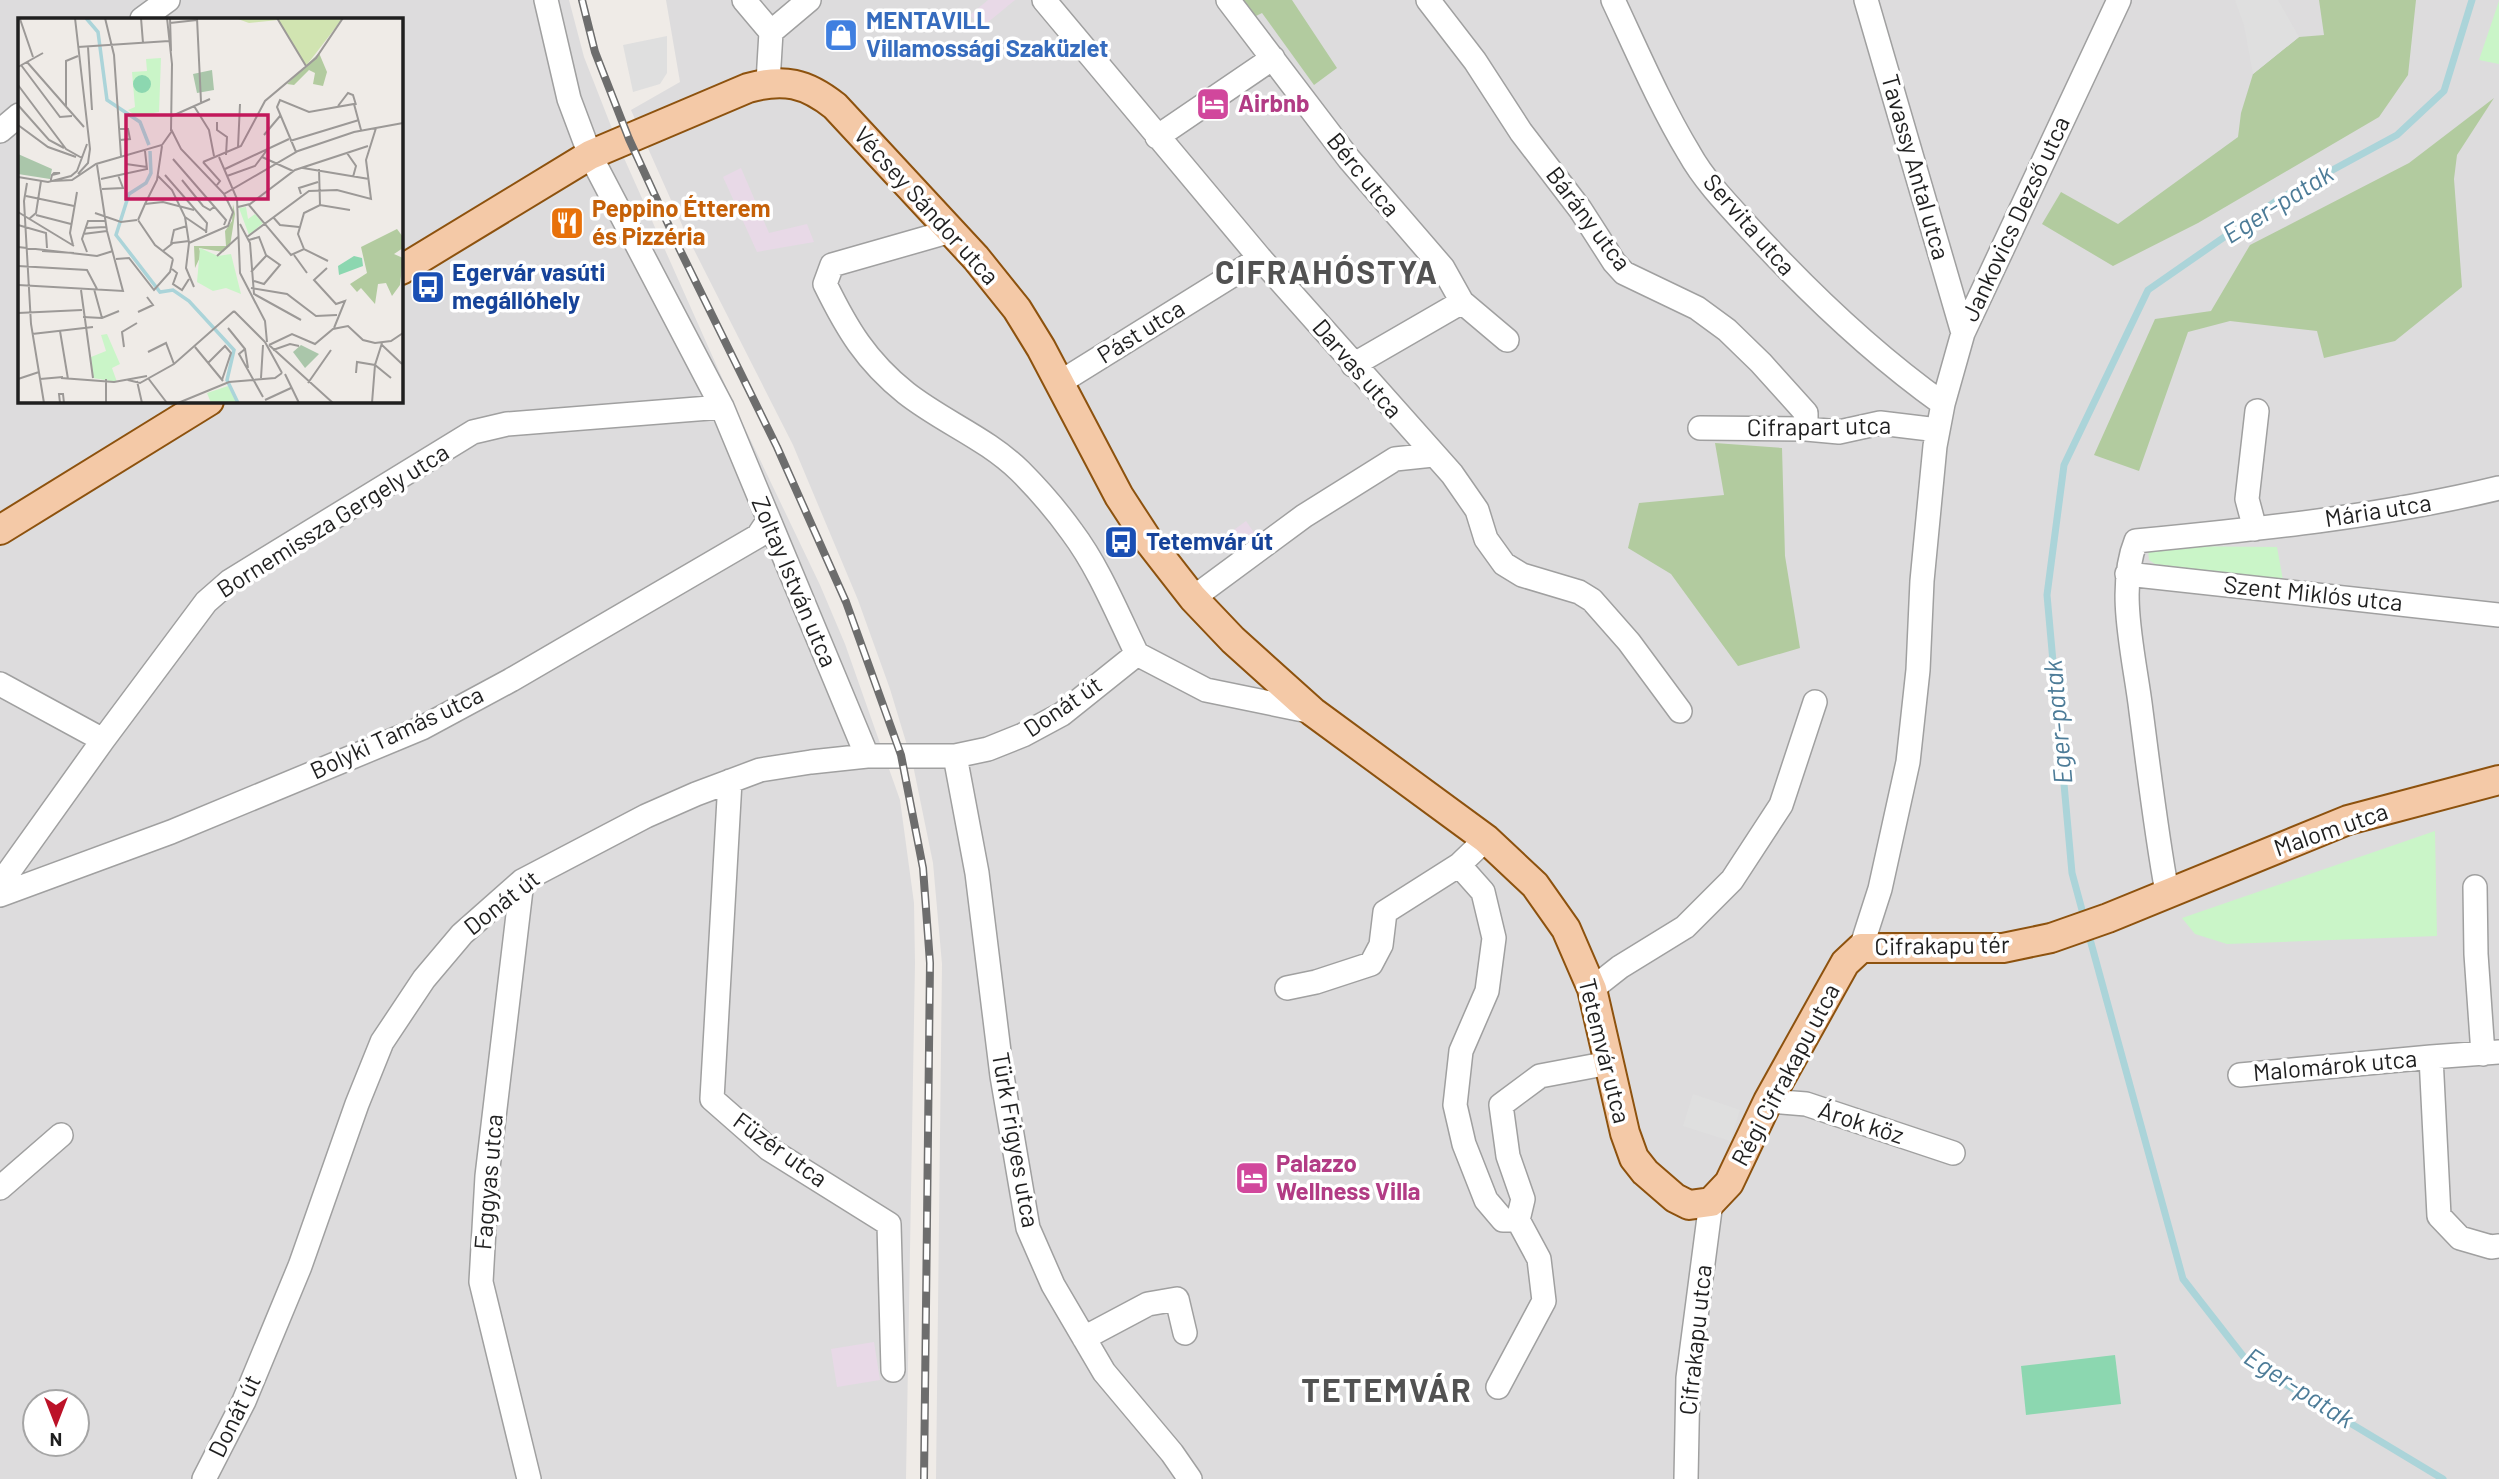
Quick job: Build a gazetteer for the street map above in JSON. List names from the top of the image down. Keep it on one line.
{"streets":{"main road":["Vécsey Sándor utca","Malom utca","Cifrakapu tér","Tetemvár utca","Régi Cifrakapu utca"],"street":["Tavassy Antal utca","Bérc utca","Bárány utca","Jankovics Dezső utca","Servita utca","Pást utca","Darvas utca","Cifrapart utca","Mária utca","Bornemissza Gergely utca","Zoltay István utca","Szent Miklós utca","Donát út","Bolyki Tamás utca","Malomárok utca","Árok köz","Türk Frigyes utca","Füzér utca","Faggyas utca","Cifrakapu utca"]},"crossings":[["Tavassy Antal utca","Jankovics Dezső utca"],["Vécsey Sándor utca","Pást utca"],["Vécsey Sándor utca","Tetemvár utca"],["Bárány utca","Cifrapart utca"],["Jankovics Dezső utca","Servita utca"],["Jankovics Dezső utca","Cifrapart utca"],["Jankovics Dezső utca","Cifrakapu tér"],["Pást utca","Darvas utca"],["Cifrapart utca","Cifrakapu tér"],["Mária utca","Szent Miklós utca"],["Bornemissza Gergely utca","Zoltay István utca"],["Zoltay István utca","Donát út"],["Zoltay István utca","Bolyki Tamás utca"],["Donát út","Tetemvár utca"],["Donát út","Türk Frigyes utca"],["Donát út","Füzér utca"],["Donát út","Faggyas utca"],["Malom utca","Cifrakapu tér"],["Cifrakapu tér","Régi Cifrakapu utca"],["Tetemvár utca","Régi Cifrakapu utca"],["Tetemvár utca","Cifrakapu utca"],["Régi Cifrakapu utca","Árok köz"],["Régi Cifrakapu utca","Cifrakapu utca"]],"districts":["CIFRAHÓSTYA","TETEMVÁR"],"water":["Eger-patak"],"places":{"shop":["MENTAVILL Villamossági Szaküzlet"],"hotel":["Airbnb","Palazzo Wellness Villa"],"restaurant":["Peppino Étterem és Pizzéria"],"bus stop":["Egervár vasúti megállóhely","Tetemvár út"]},"north":"bottom"}
